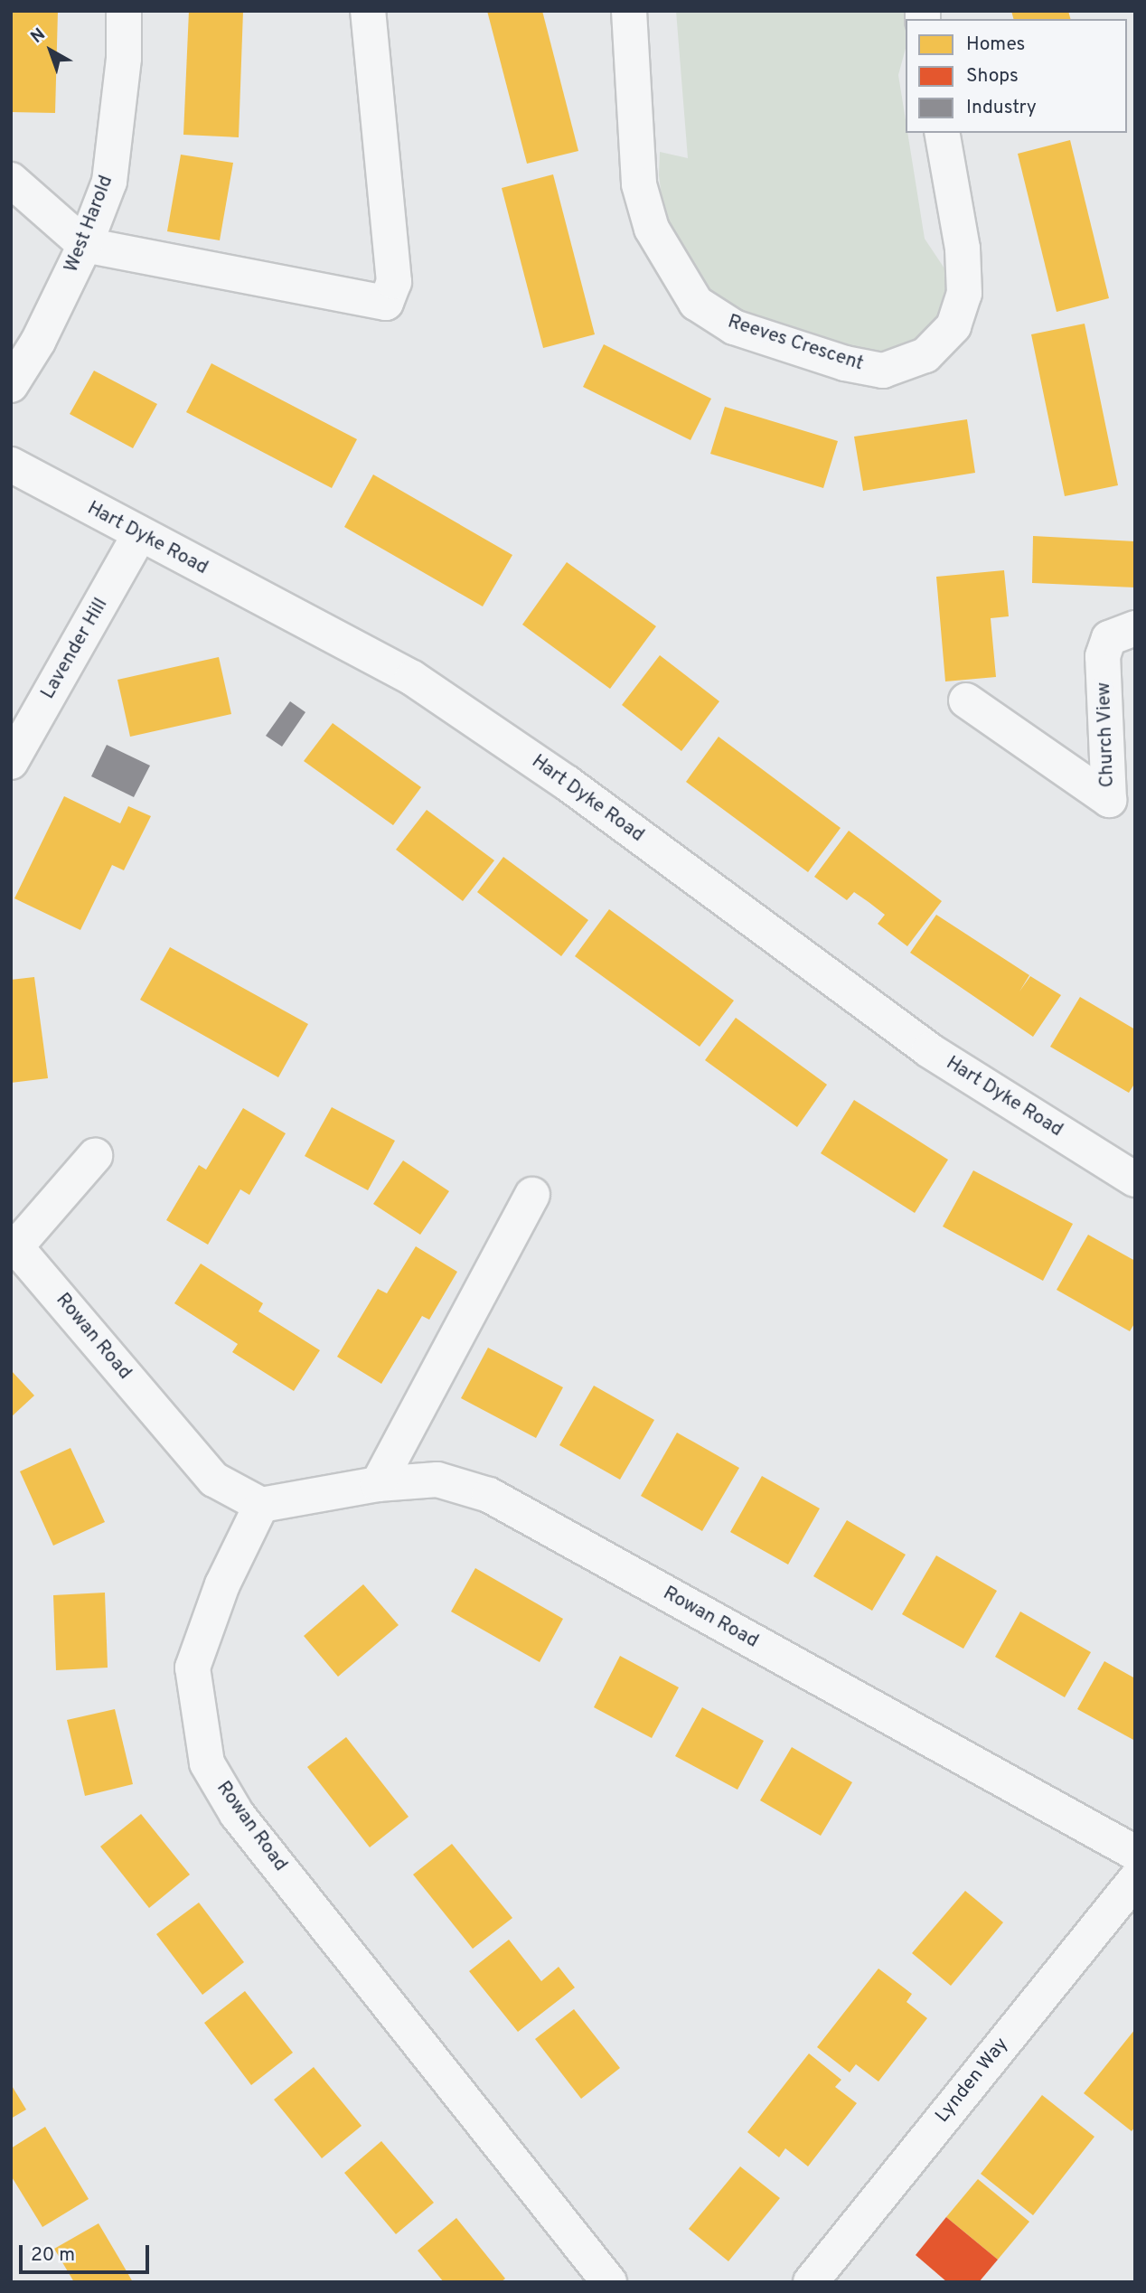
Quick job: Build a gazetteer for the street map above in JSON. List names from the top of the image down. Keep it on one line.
{"streets":{"street":["West Harold","Reeves Crescent","Hart Dyke Road","Lavender Hill","Church View","Rowan Road","Lynden Way"]},"crossings":[["Hart Dyke Road","Lavender Hill"]],"legend":["Homes","Shops","Industry"],"scale_bar":"20 m","north":"top left"}
